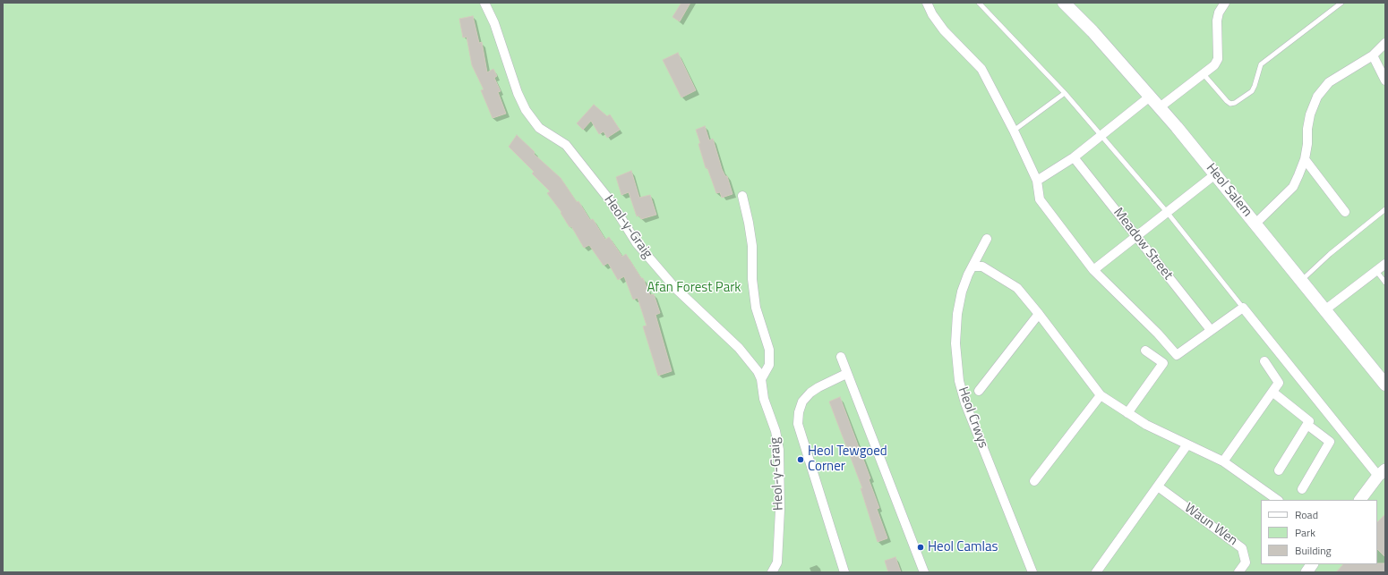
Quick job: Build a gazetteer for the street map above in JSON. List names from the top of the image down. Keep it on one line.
{"streets":{"main road":["Heol Salem"],"street":["Heol-y-Graig","Meadow Street","Heol Crwys","Waun Wen"]},"parks":["Afan Forest Park"],"places":["Heol Tewgoed Corner","Heol Camlas"],"legend":["Road","Park","Building"]}
